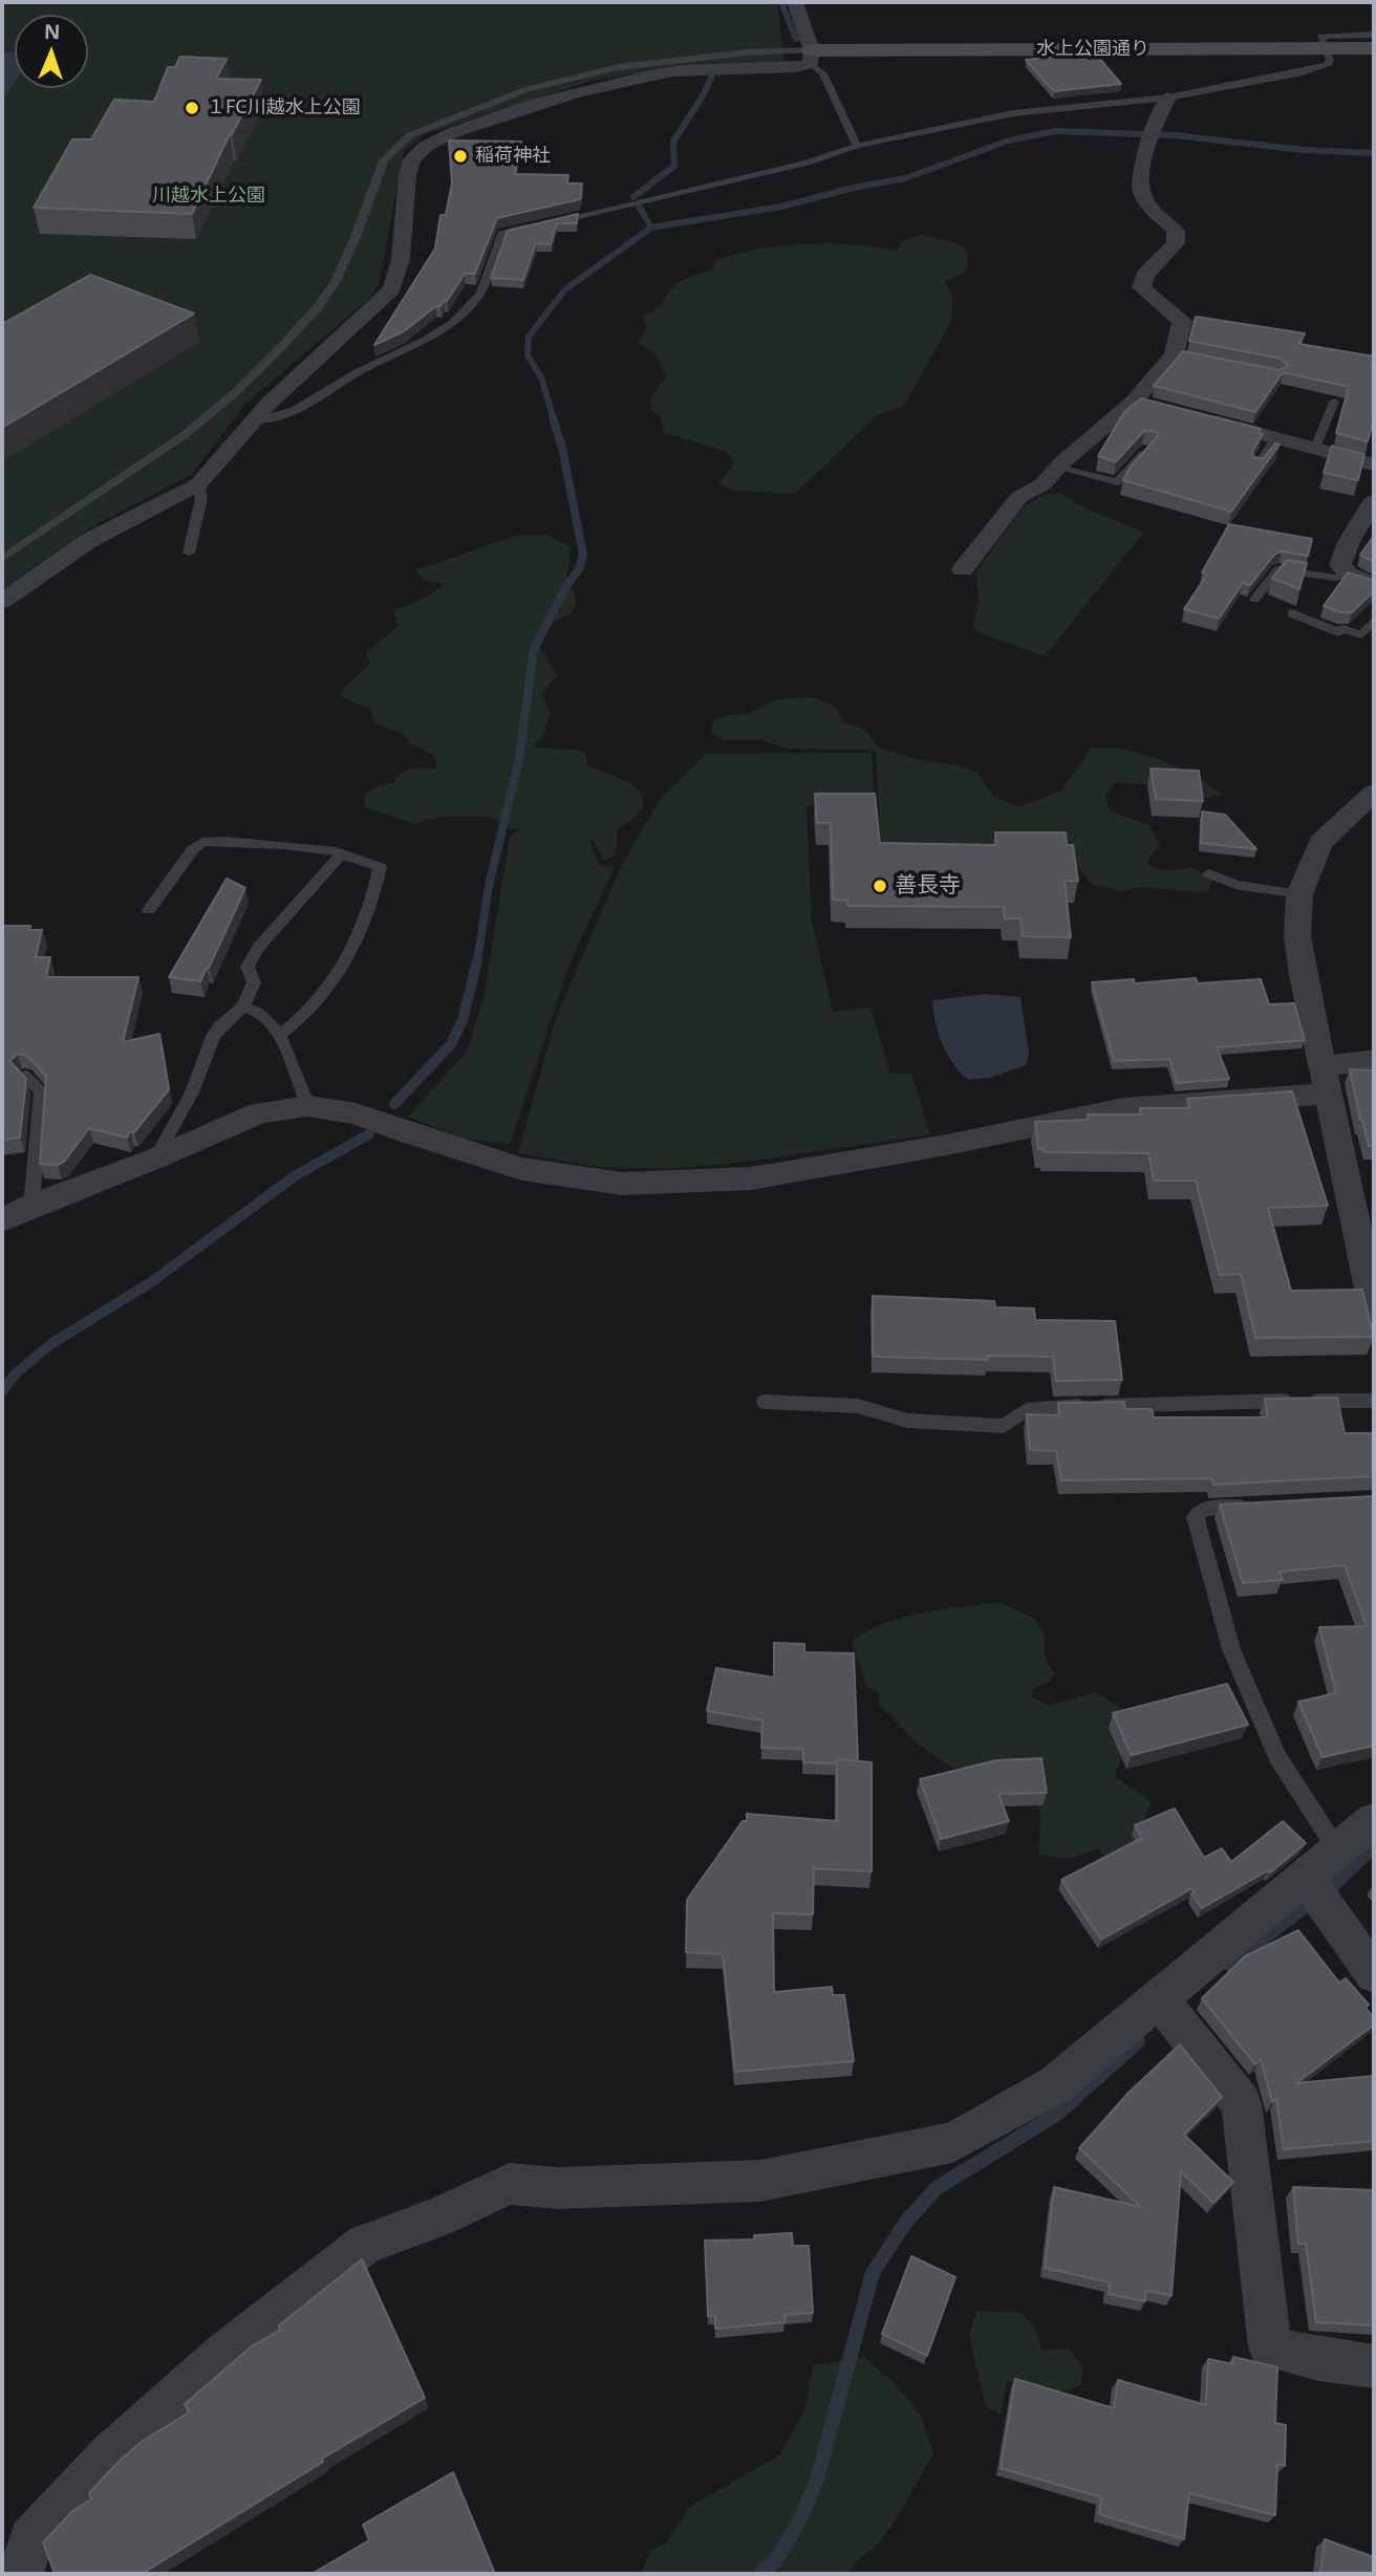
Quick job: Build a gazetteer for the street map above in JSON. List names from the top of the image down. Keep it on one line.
{"streets":{"street":["水上公園通り"]},"parks":["川越水上公園"],"places":["１FC川越水上公園","稲荷神社","善長寺"],"north":"top"}
